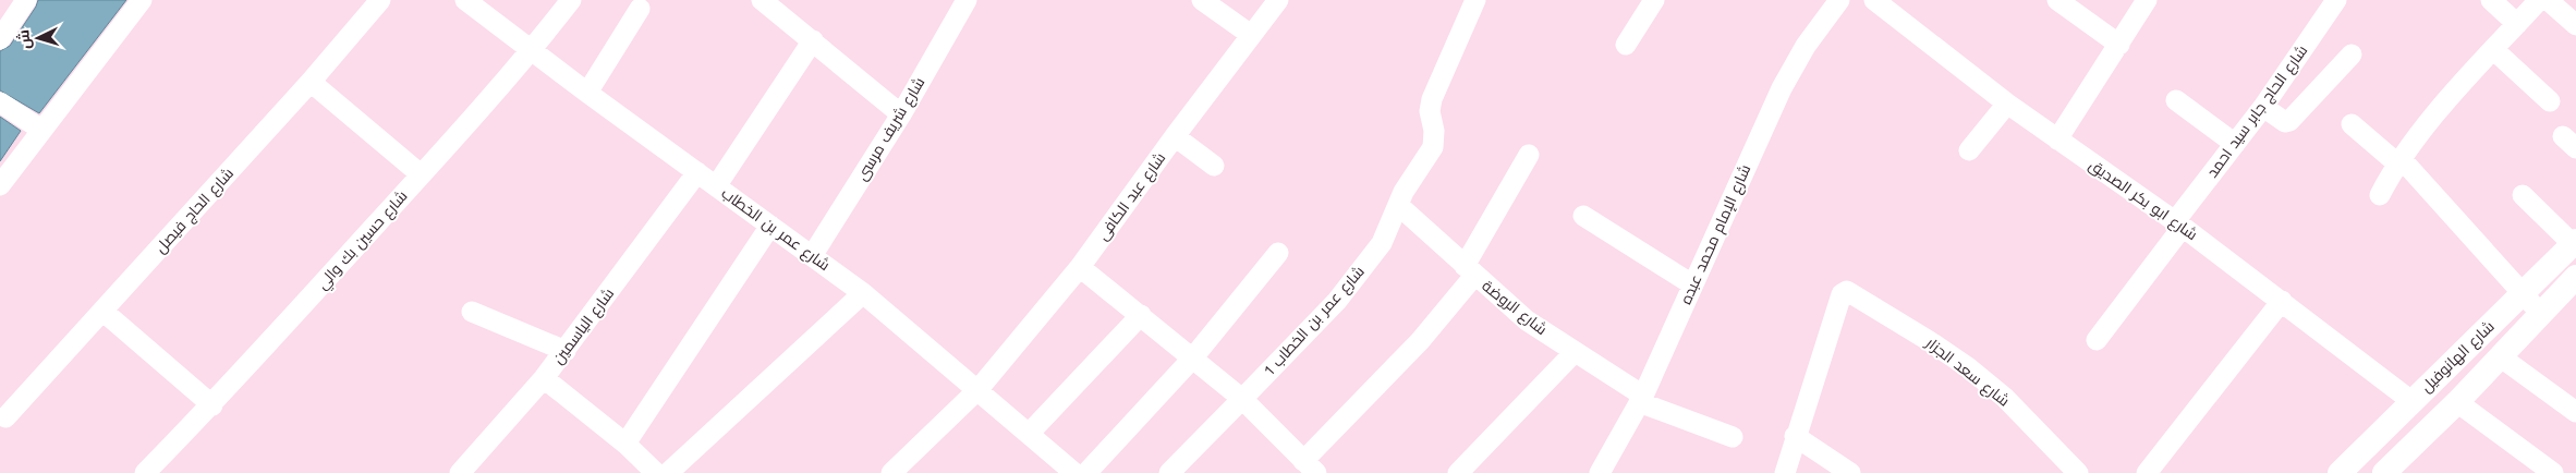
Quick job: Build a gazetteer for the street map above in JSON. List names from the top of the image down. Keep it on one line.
{"streets":{"street":["شارع الحاج جابر سيد احمد","شارع شريف مرسى","شارع عبد الكافى","شارع ابو بكر الصديق","شارع الحاج فيصل","شارع عمر بن الخطاب","شارع الإمام محمد عبده","شارع حسين بك والي","شارع الروضة","شارع عمر بن الخطاب 1","شارع الياسمين","شارع الهانوفيل","شارع سعد الجزار"]},"crossings":[["شارع الحاج جابر سيد احمد","شارع ابو بكر الصديق"],["شارع شريف مرسى","شارع عمر بن الخطاب"],["شارع عبد الكافى","شارع عمر بن الخطاب"],["شارع ابو بكر الصديق","شارع الهانوفيل"],["شارع عمر بن الخطاب","شارع حسين بك والي"],["شارع عمر بن الخطاب","شارع الياسمين"],["شارع الإمام محمد عبده","شارع الروضة"],["شارع الروضة","شارع عمر بن الخطاب 1"]],"north":"left"}
